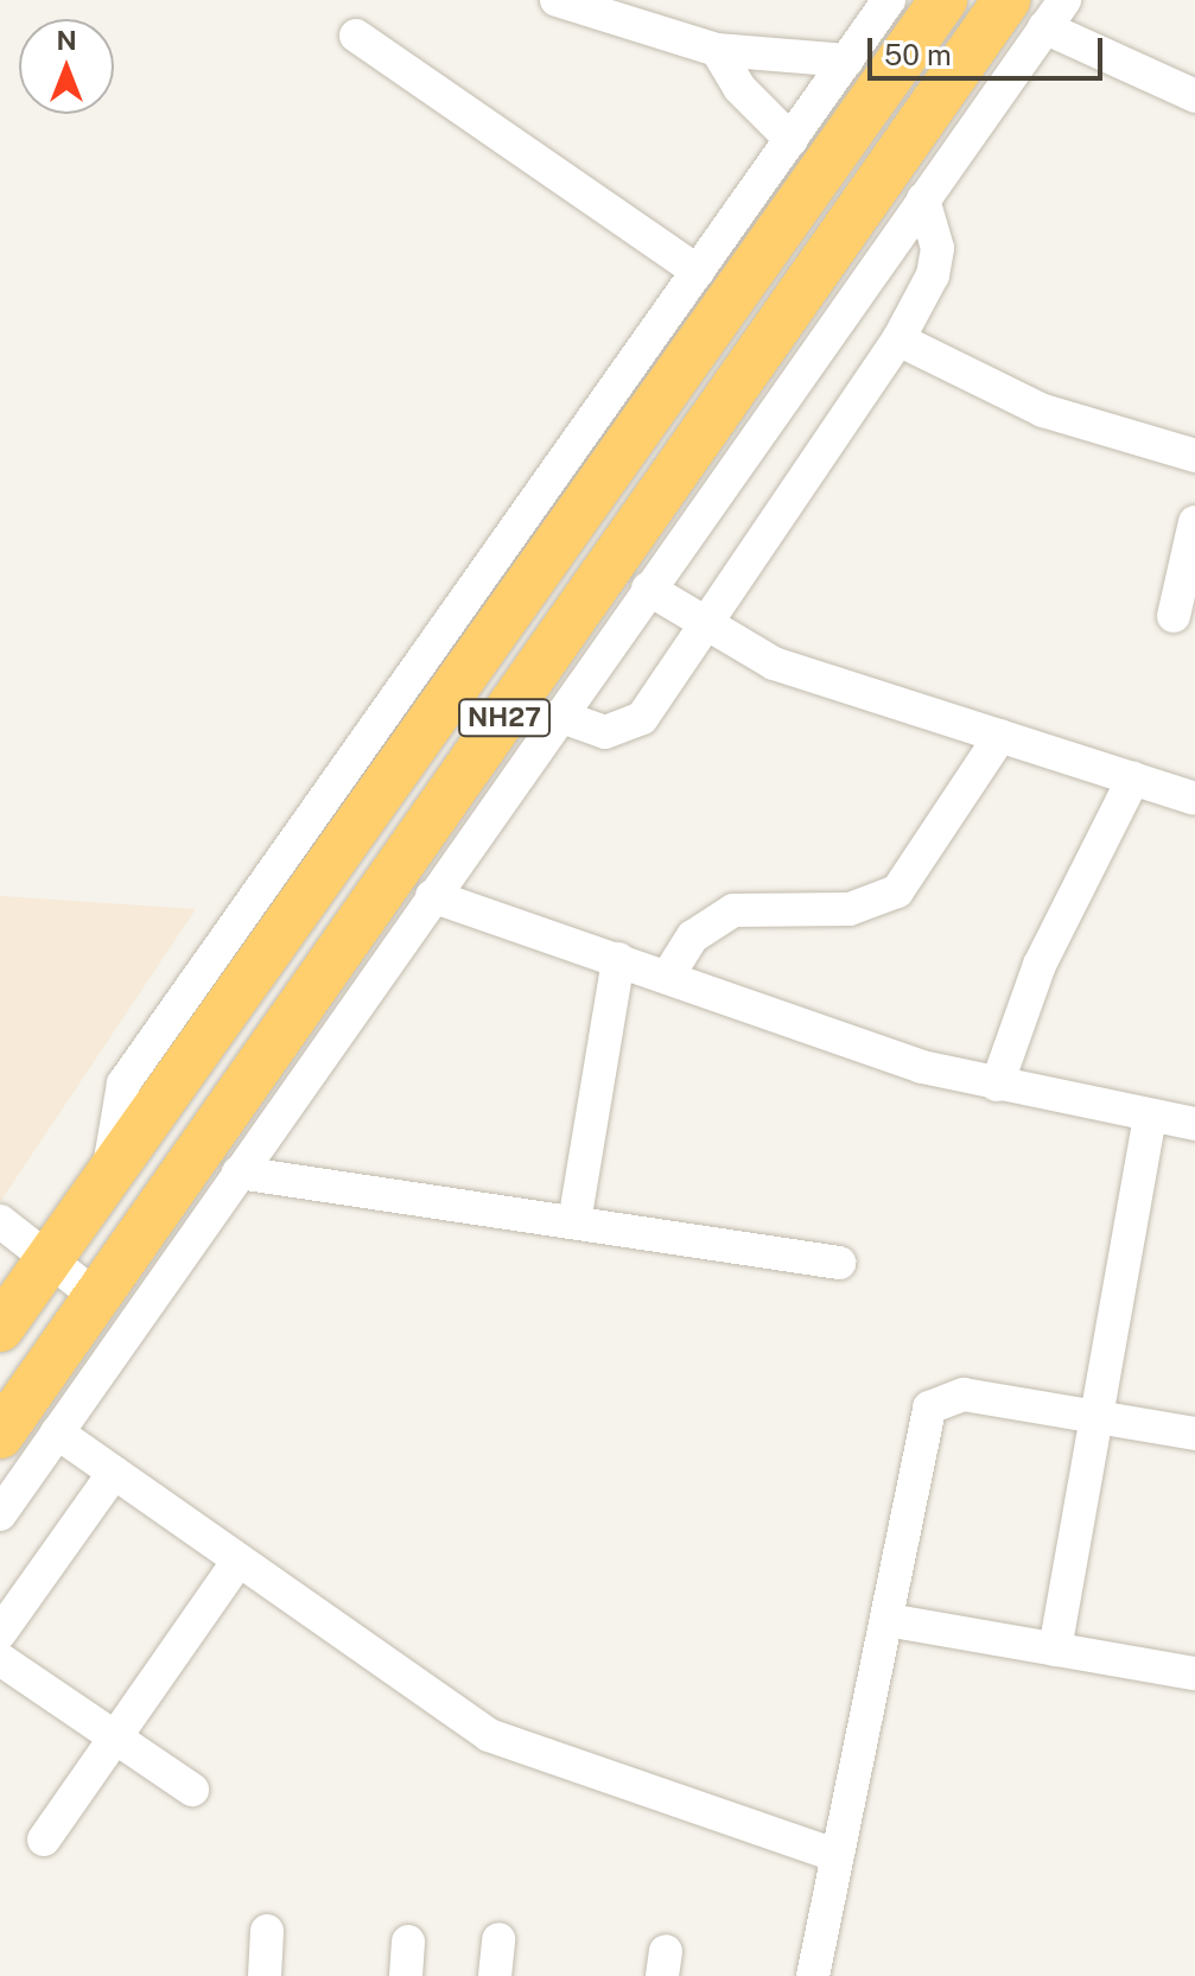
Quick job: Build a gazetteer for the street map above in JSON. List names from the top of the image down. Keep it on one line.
{"streets":{"highway":["NH27"]},"scale_bar":"50 m","north":"top"}
